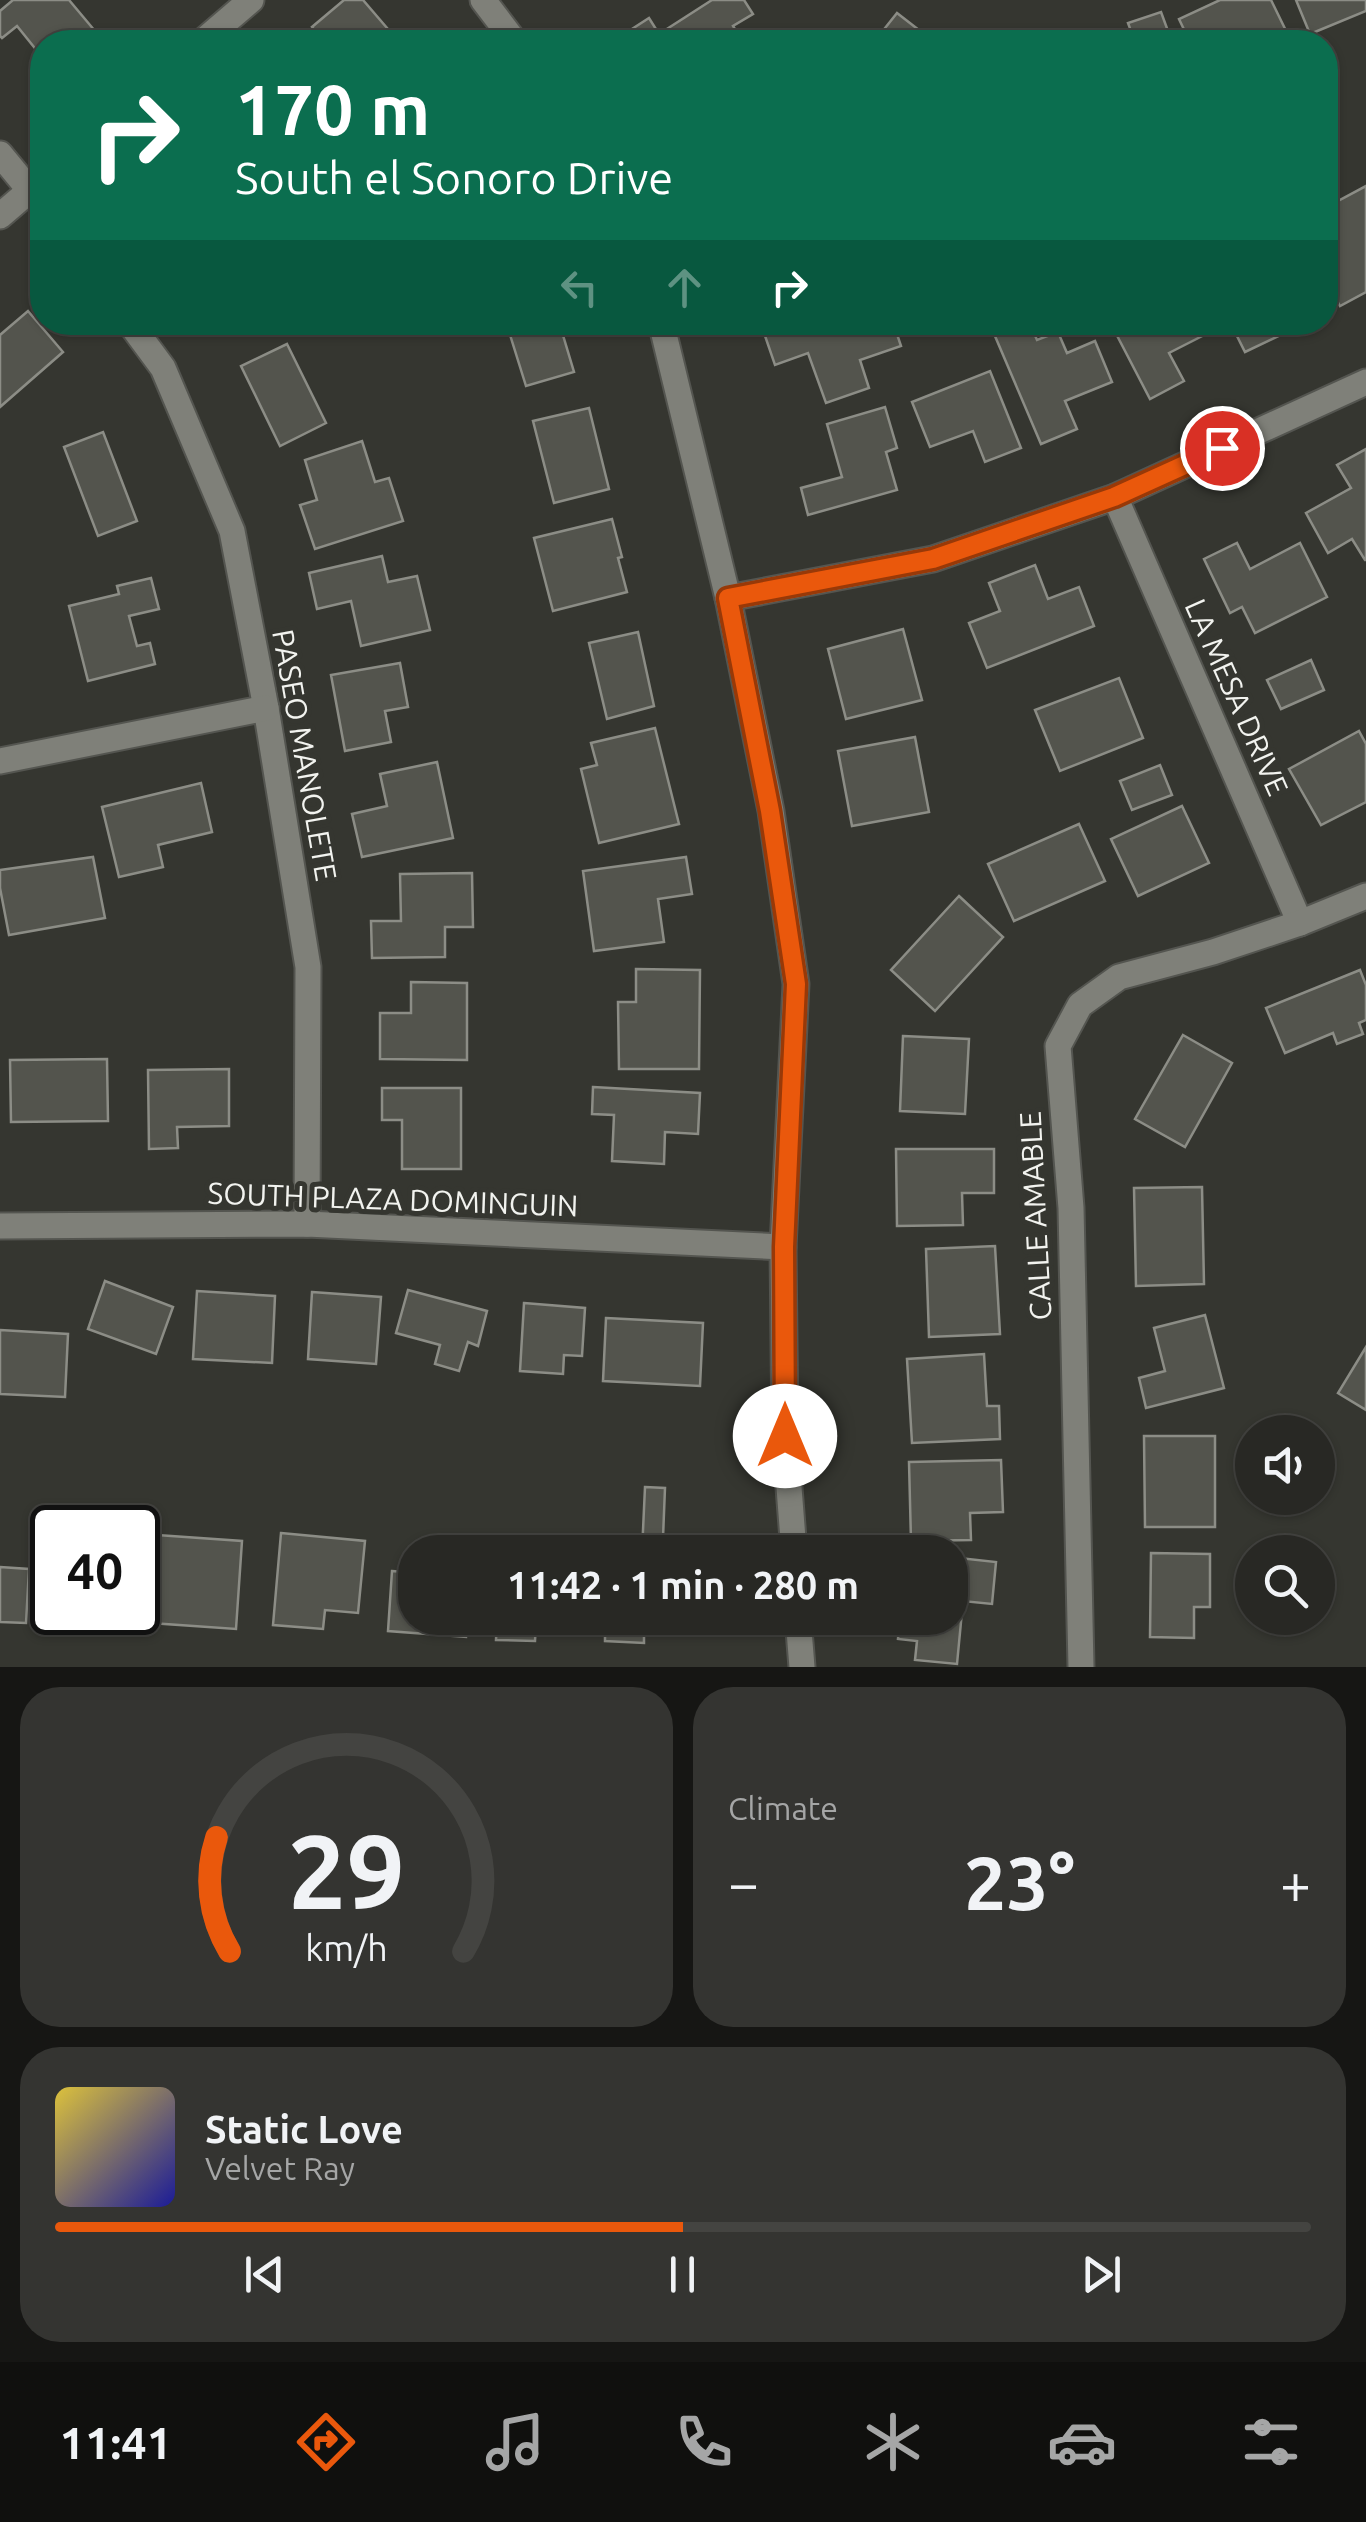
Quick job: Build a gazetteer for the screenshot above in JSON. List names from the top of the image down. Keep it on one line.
{"streets":{"street":["LA MESA DRIVE","PASEO MANOLETE","SOUTH PLAZA DOMINGUIN","CALLE AMABLE"]},"crossings":[["LA MESA DRIVE","CALLE AMABLE"],["PASEO MANOLETE","SOUTH PLAZA DOMINGUIN"]],"page":{"turn":["170 m","South el Sonoro Drive"],"limit":"40","trip":"11:42 · 1 min · 280 m","tile":"Climate","heat":["−","23°","+"],"song":["Static Love","Velvet Ray"],"tabs":"11:41","gauge":["29","km/h"]}}
